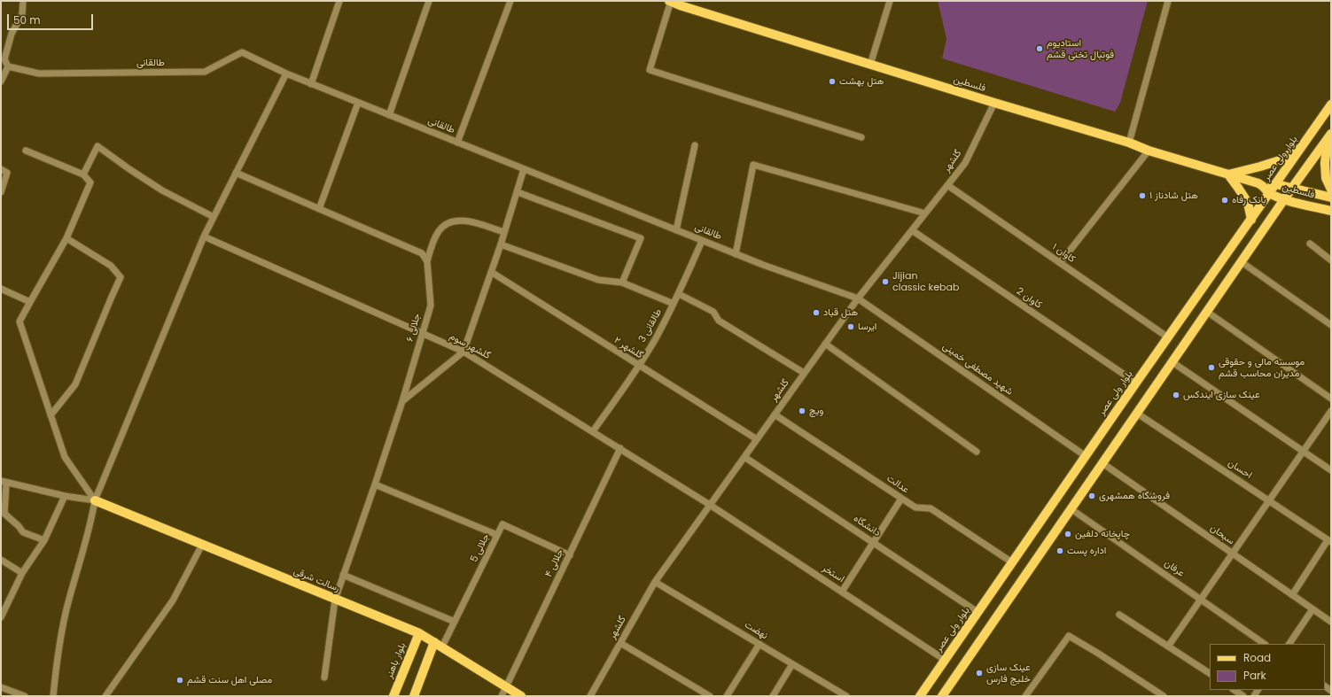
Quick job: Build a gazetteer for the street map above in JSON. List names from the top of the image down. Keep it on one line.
{"streets":{"main road":["فلسطین","بلوار ولی عصر","رسالت شرقی","بلوار باهنر"],"street":["طالقانی","گلشهر","کاوان ۱","کاوان 2","طالقانی 3","جلالی ۶","گلشهر سوم","گلشهر ۲","شهید مصطفی خمینی","احسان","عدالت","دانشگاه","سبحان","جلالی 5","جلالی ۴","عرفان","استخر","نهضت"]},"crossings":[["طالقانی","گلشهر"],["طالقانی","طالقانی 3"],["طالقانی","شهید مصطفی خمینی"],["فلسطین","بلوار ولی عصر"],["فلسطین","گلشهر"],["بلوار ولی عصر","کاوان ۱"],["بلوار ولی عصر","کاوان 2"],["بلوار ولی عصر","شهید مصطفی خمینی"],["بلوار ولی عصر","عدالت"],["بلوار ولی عصر","دانشگاه"],["بلوار ولی عصر","استخر"],["گلشهر","کاوان ۱"],["گلشهر","کاوان 2"],["گلشهر","گلشهر سوم"],["گلشهر","گلشهر ۲"],["گلشهر","شهید مصطفی خمینی"],["گلشهر","عدالت"],["گلشهر","دانشگاه"],["گلشهر","استخر"],["گلشهر","نهضت"],["طالقانی 3","گلشهر سوم"],["طالقانی 3","گلشهر ۲"],["جلالی ۶","گلشهر سوم"],["جلالی ۶","رسالت شرقی"],["گلشهر سوم","جلالی ۴"],["گلشهر سوم","استخر"],["جلالی 5","جلالی ۴"],["جلالی 5","رسالت شرقی"],["جلالی ۴","رسالت شرقی"],["رسالت شرقی","بلوار باهنر"]],"places":["استادیوم فوتبال تختی قشم","هتل بهشت","هتل شادناز ۱","بانک رفاه","Jijian classic kebab","هتل قباد","ایرسا","موسسه مالی و حقوقی مدیران محاسب قشم","عینک سازی ایندکس","ویچ","فروشگاه همشهری","چاپخانه دلفین","اداره پست","عینک سازی خلیج فارس","مصلی اهل سنت قشم"],"legend":["Road","Park"],"scale_bar":"50 m"}
